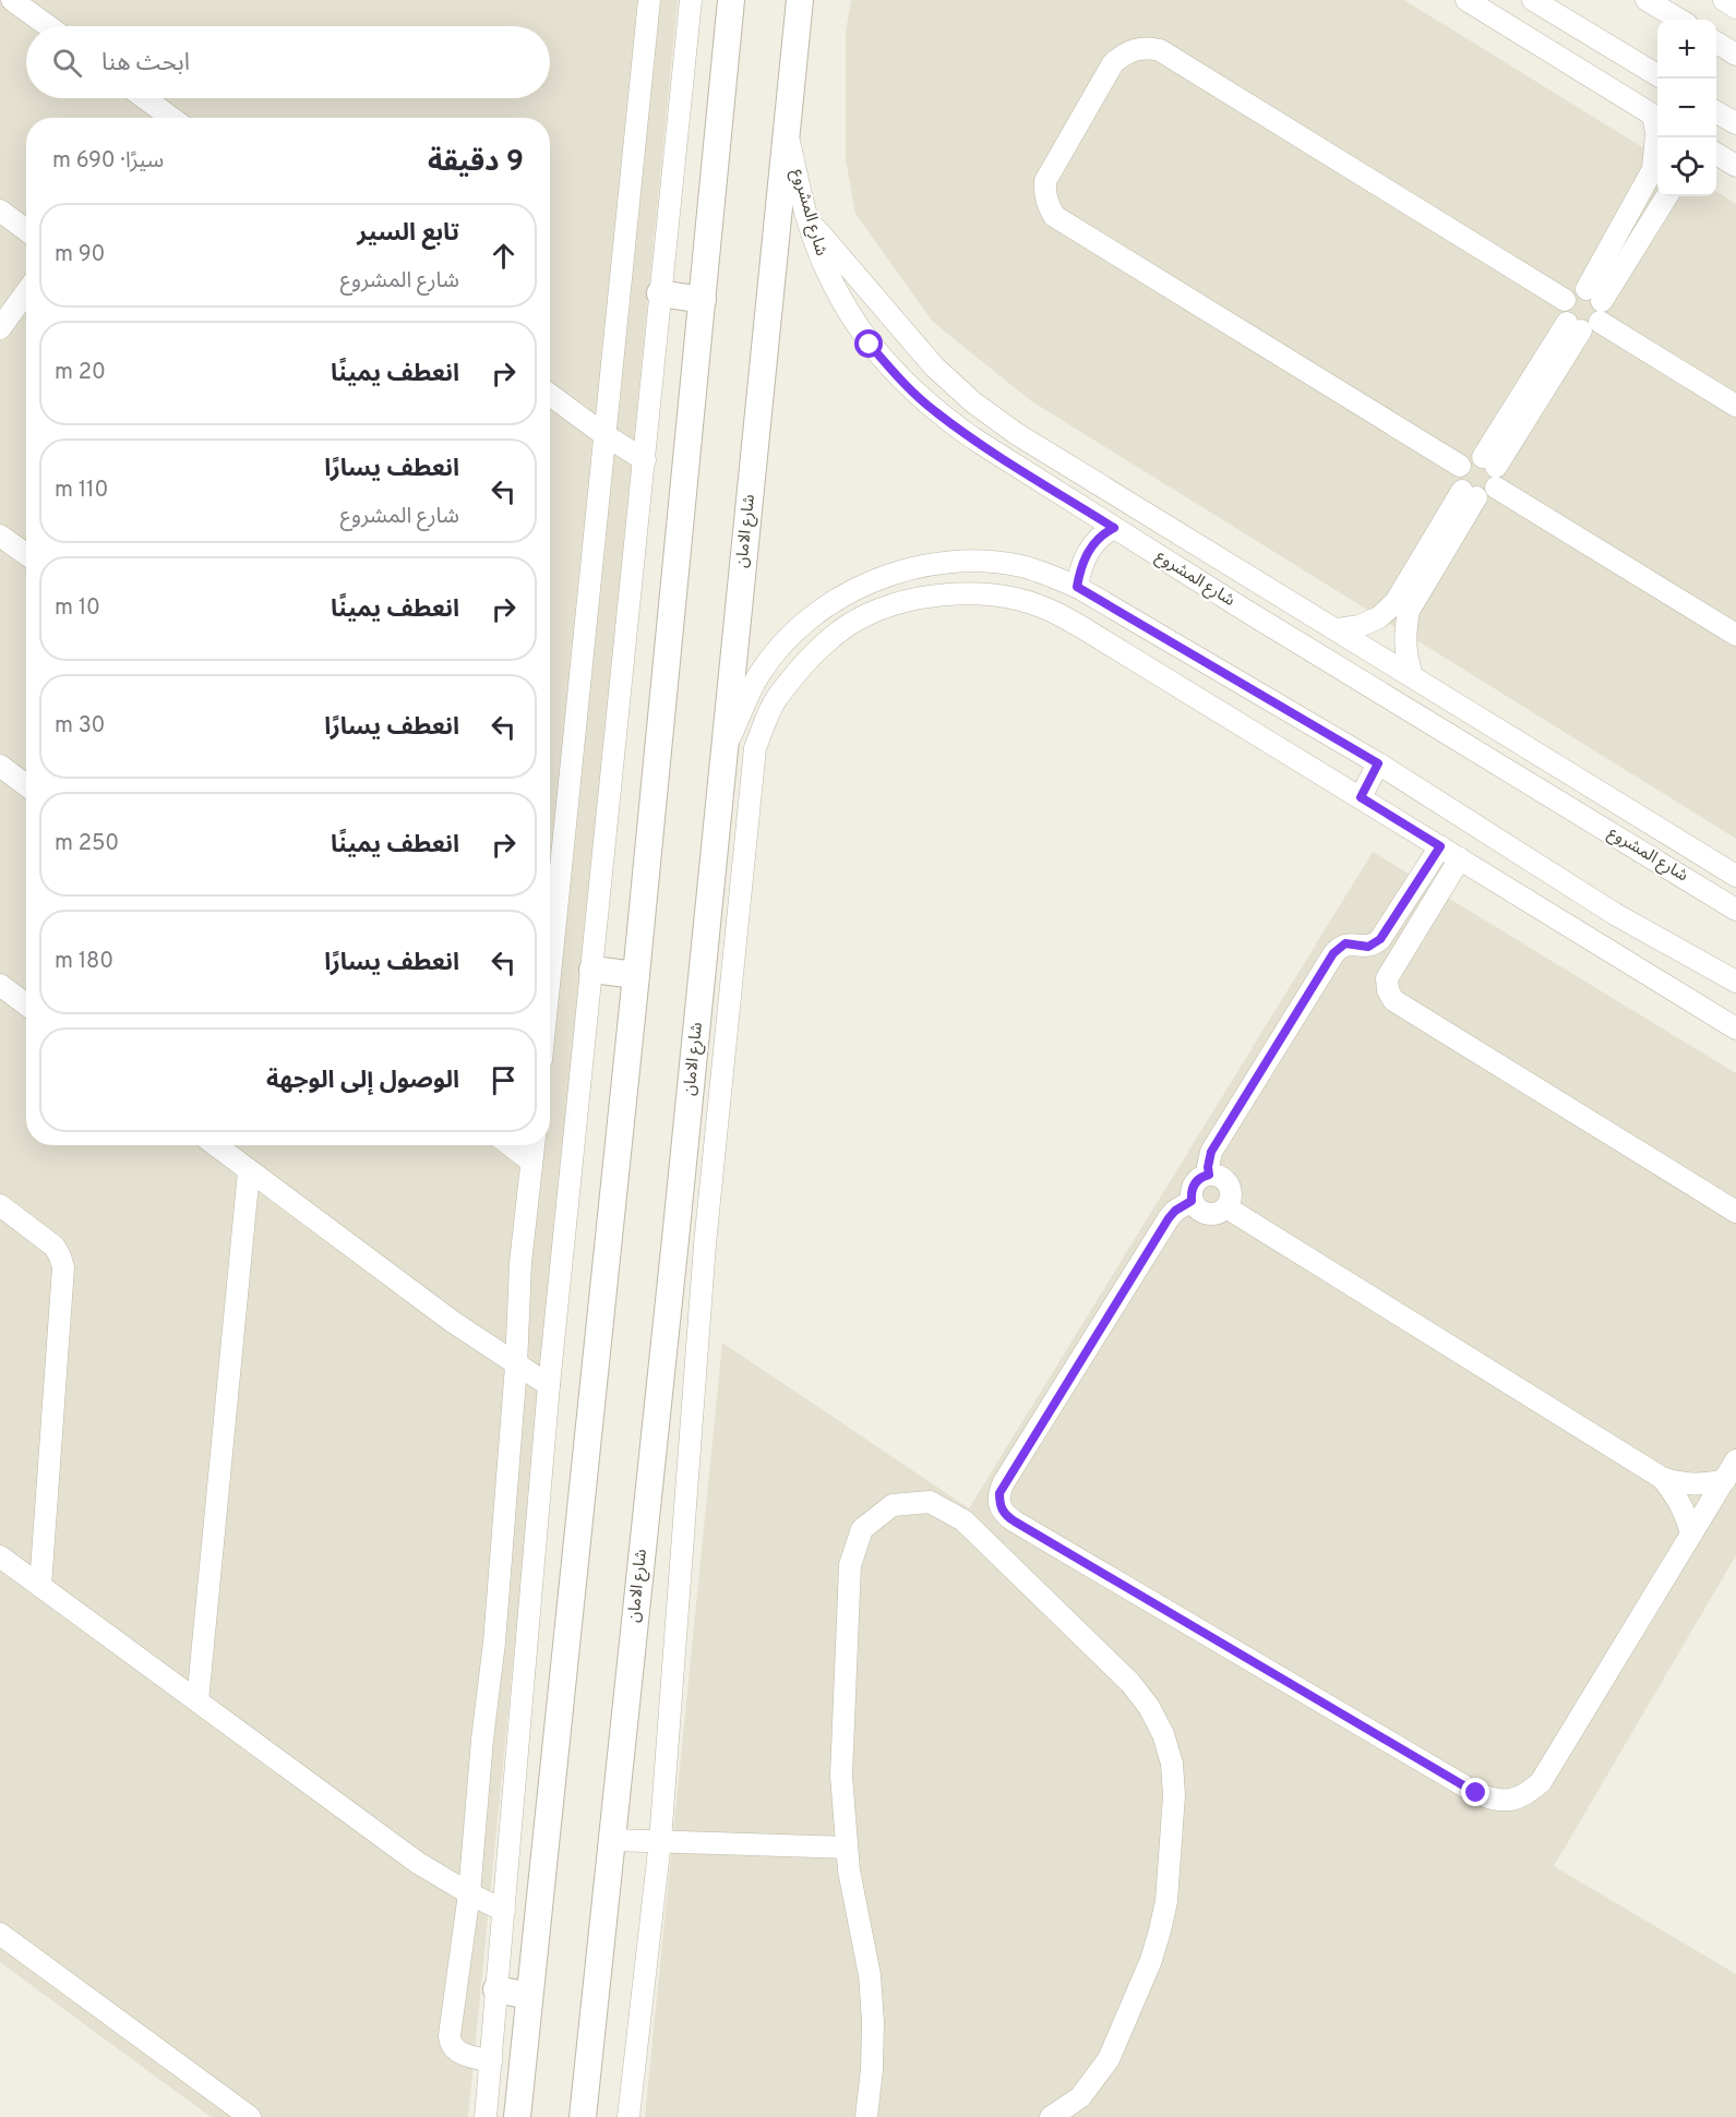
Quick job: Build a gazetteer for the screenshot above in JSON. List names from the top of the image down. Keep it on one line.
{"streets":{"street":["شارع المشروع","شارع الامان"]},"crossings":[["شارع المشروع","شارع الامان"]],"page":{"map_buttons":["+","−"],"search":"ابحث هنا","heading":["9 دقيقة","سيرًا · 690 m"],"list":[["تابع السير","شارع المشروع","90 m"],["انعطف يمينًا","20 m"],["انعطف يسارًا","شارع المشروع","110 m"],["انعطف يمينًا","10 m"],["انعطف يسارًا","30 m"],["انعطف يمينًا","250 m"],["انعطف يسارًا","180 m"],"الوصول إلى الوجهة"]}}
